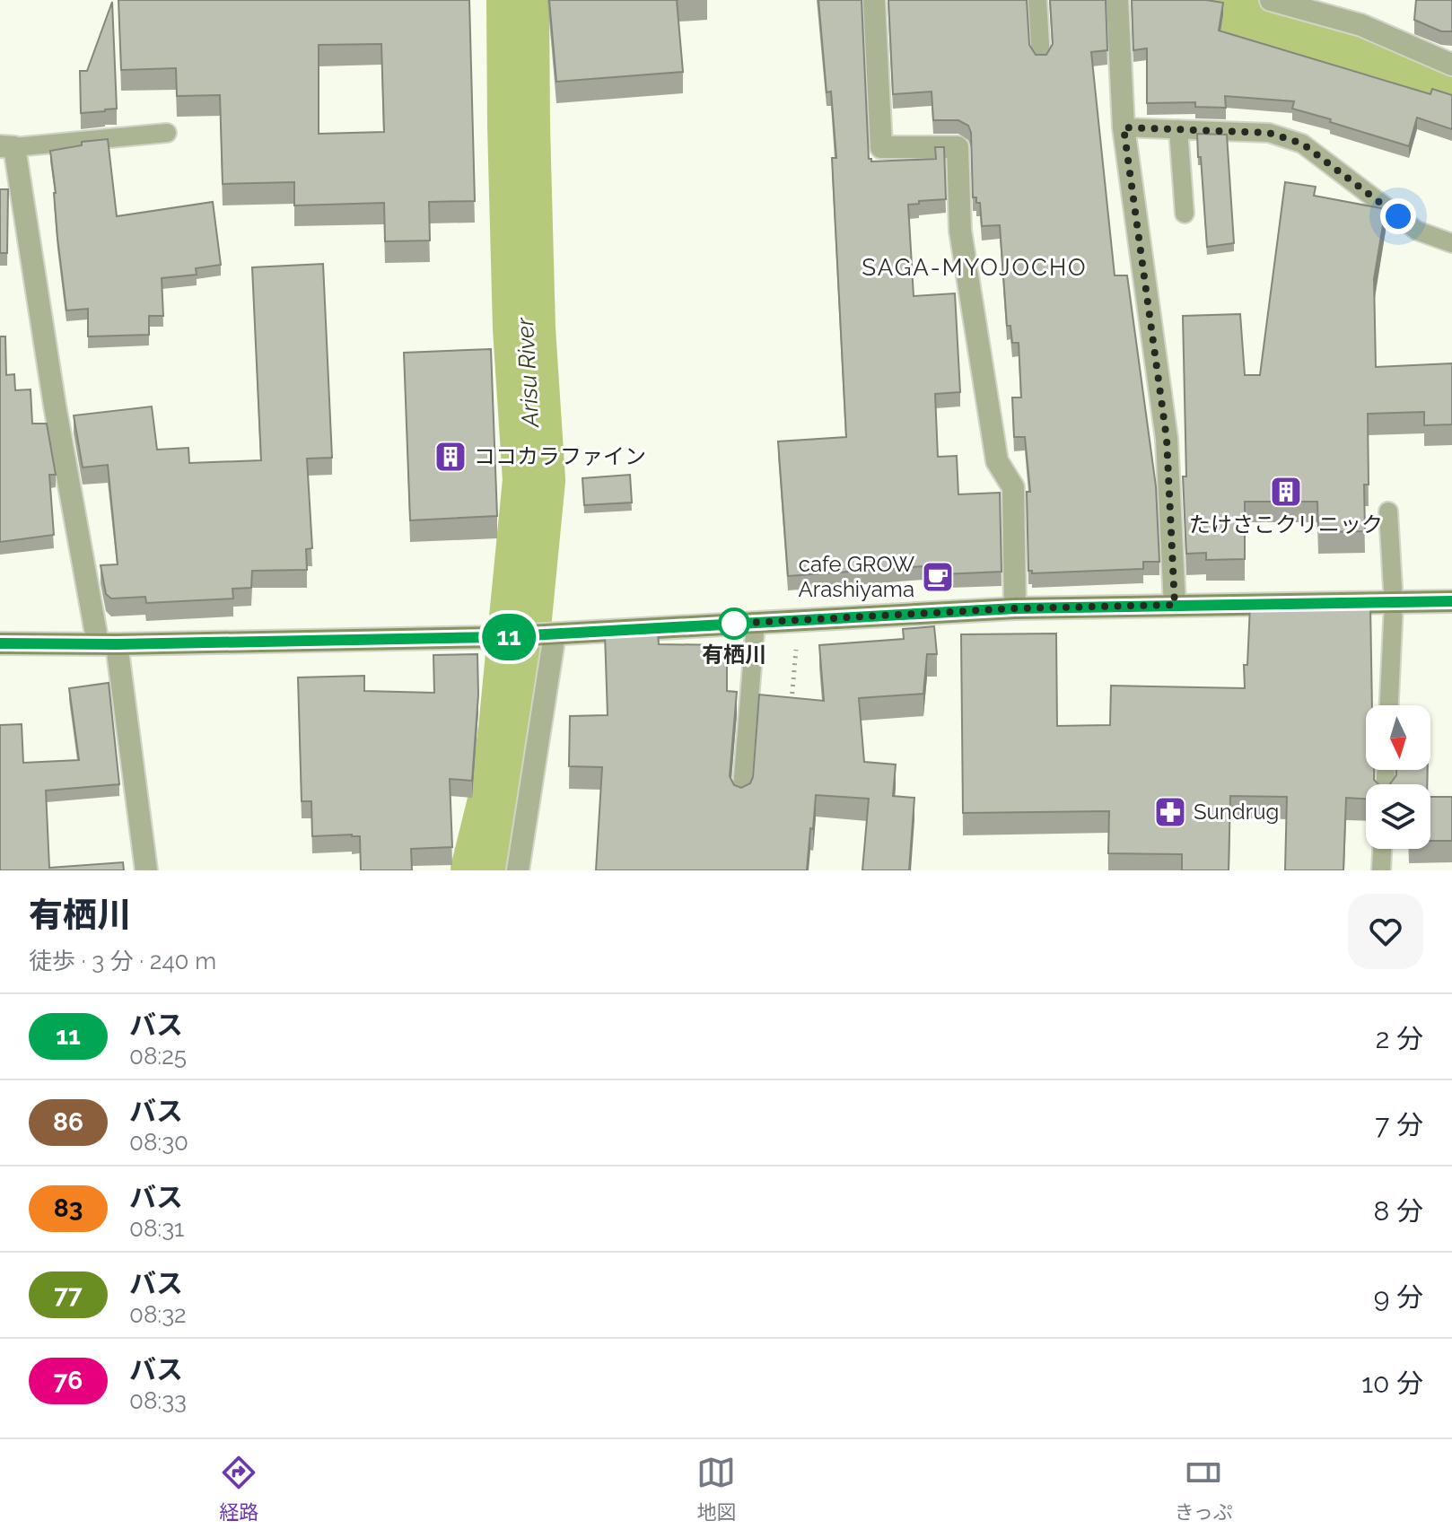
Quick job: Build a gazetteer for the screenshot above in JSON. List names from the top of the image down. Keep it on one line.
{"districts":["SAGA-MYOJOCHO"],"water":["Arisu River"],"places":{"building":["ココカラファイン","たけさこクリニック"],"cafe":["cafe GROW Arashiyama"],"other":["有栖川"],"pharmacy":["Sundrug"]},"lines":["bus line 11"],"north":"bottom","page":{"on_map":"11","heading":["有栖川","徒歩 · 3 分 · 240 m"],"list":[{"mark":"11","name":"バス","note":"08:25","value":"2 分"},{"mark":"86","name":"バス","note":"08:30","value":"7 分"},{"mark":"83","name":"バス","note":"08:31","value":"8 分"},{"mark":"77","name":"バス","note":"08:32","value":"9 分"},{"mark":"76","name":"バス","note":"08:33","value":"10 分"}],"tabs":["経路","地図","きっぷ"]}}
